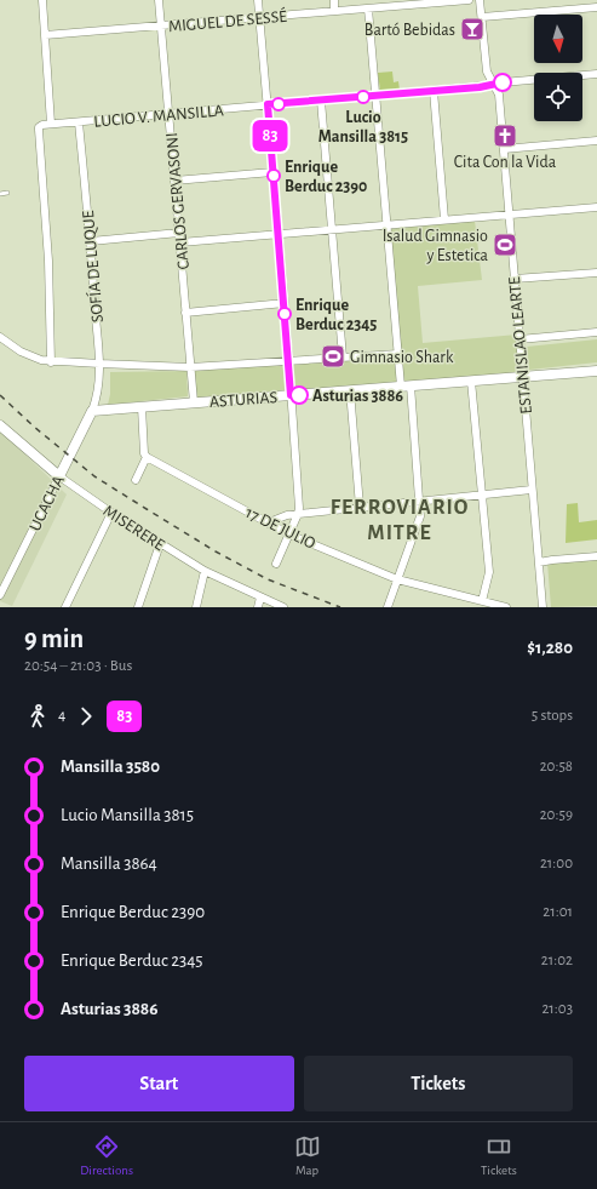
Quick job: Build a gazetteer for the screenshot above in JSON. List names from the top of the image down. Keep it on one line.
{"streets":{"street":["MIGUEL DE SESSÉ","LUCIO V. MANSILLA","CARLOS GERVASONI","SOFÍA DE LUQUE","ESTANISLAO LEARTE","ASTURIAS","UCACHA","MISERERE","17 DE JULIO"]},"crossings":[["MIGUEL DE SESSÉ","CARLOS GERVASONI"],["LUCIO V. MANSILLA","CARLOS GERVASONI"],["LUCIO V. MANSILLA","SOFÍA DE LUQUE"],["LUCIO V. MANSILLA","ESTANISLAO LEARTE"],["CARLOS GERVASONI","ASTURIAS"],["SOFÍA DE LUQUE","ASTURIAS"],["SOFÍA DE LUQUE","UCACHA"],["ESTANISLAO LEARTE","ASTURIAS"],["ASTURIAS","UCACHA"],["UCACHA","MISERERE"]],"districts":["FERROVIARIO MITRE"],"places":{"bar":["Bartó Bebidas"],"other":["Lucio Mansilla 3815","Enrique Berduc 2390","Enrique Berduc 2345","Asturias 3886"],"church":["Cita Con la Vida"],"sports":["Isalud Gimnasio y Estetica","Gimnasio Shark"]},"lines":["bus line 83"],"north":"bottom","page":{"on_map":"83","heading":["9 min","20:54 – 21:03 · Bus","$1,280"],"legs":["4","83","5 stops"],"list":[{"name":"Mansilla 3580","value":"20:58"},{"name":"Lucio Mansilla 3815","value":"20:59"},{"name":"Mansilla 3864","value":"21:00"},{"name":"Enrique Berduc 2390","value":"21:01"},{"name":"Enrique Berduc 2345","value":"21:02"},{"name":"Asturias 3886","value":"21:03"}],"buttons":["Start","Tickets"],"tabs":["Directions","Map","Tickets"]}}
